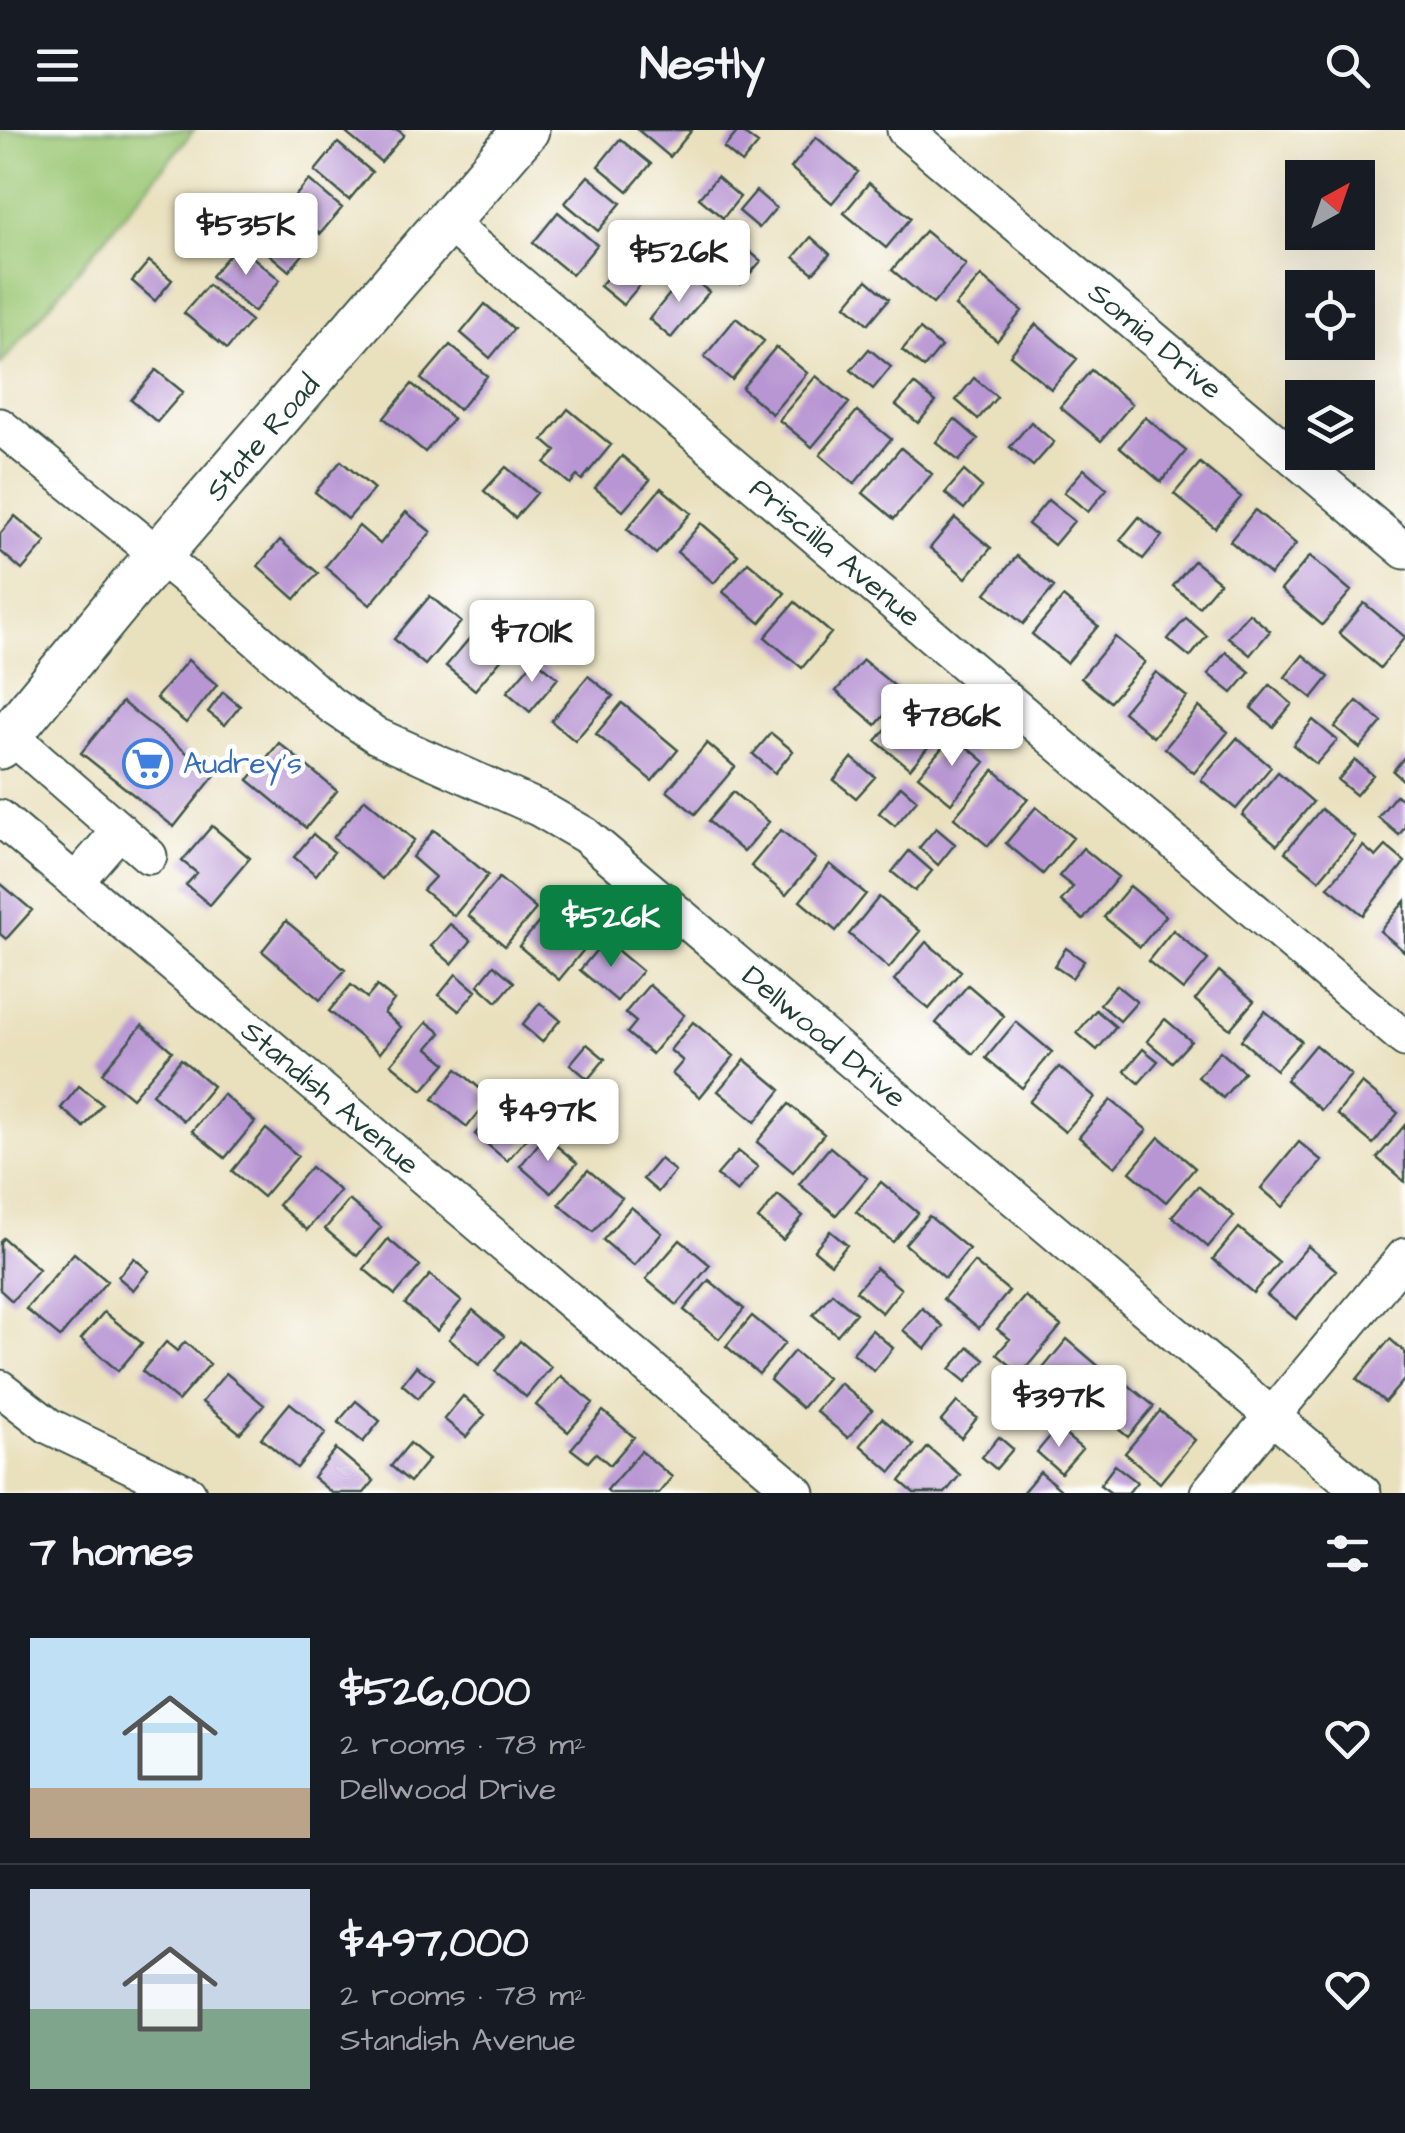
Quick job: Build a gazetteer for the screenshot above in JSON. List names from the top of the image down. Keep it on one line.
{"streets":{"main road":["State Road"],"street":["Somia Drive","Priscilla Avenue","Dellwood Drive","Standish Avenue"]},"crossings":[["State Road","Priscilla Avenue"],["State Road","Dellwood Drive"]],"places":{"supermarket":["Audrey's"]},"north":"top right","page":{"header":"Nestly","price":["$535K","$526K","$701K","$786K","$526K","$497K","$397K"],"heading":"7 homes","list":[{"name":"$526,000","note":"2 rooms · 78 m² · Dellwood Drive"},{"name":"$497,000","note":"2 rooms · 78 m² · Standish Avenue"}]}}
